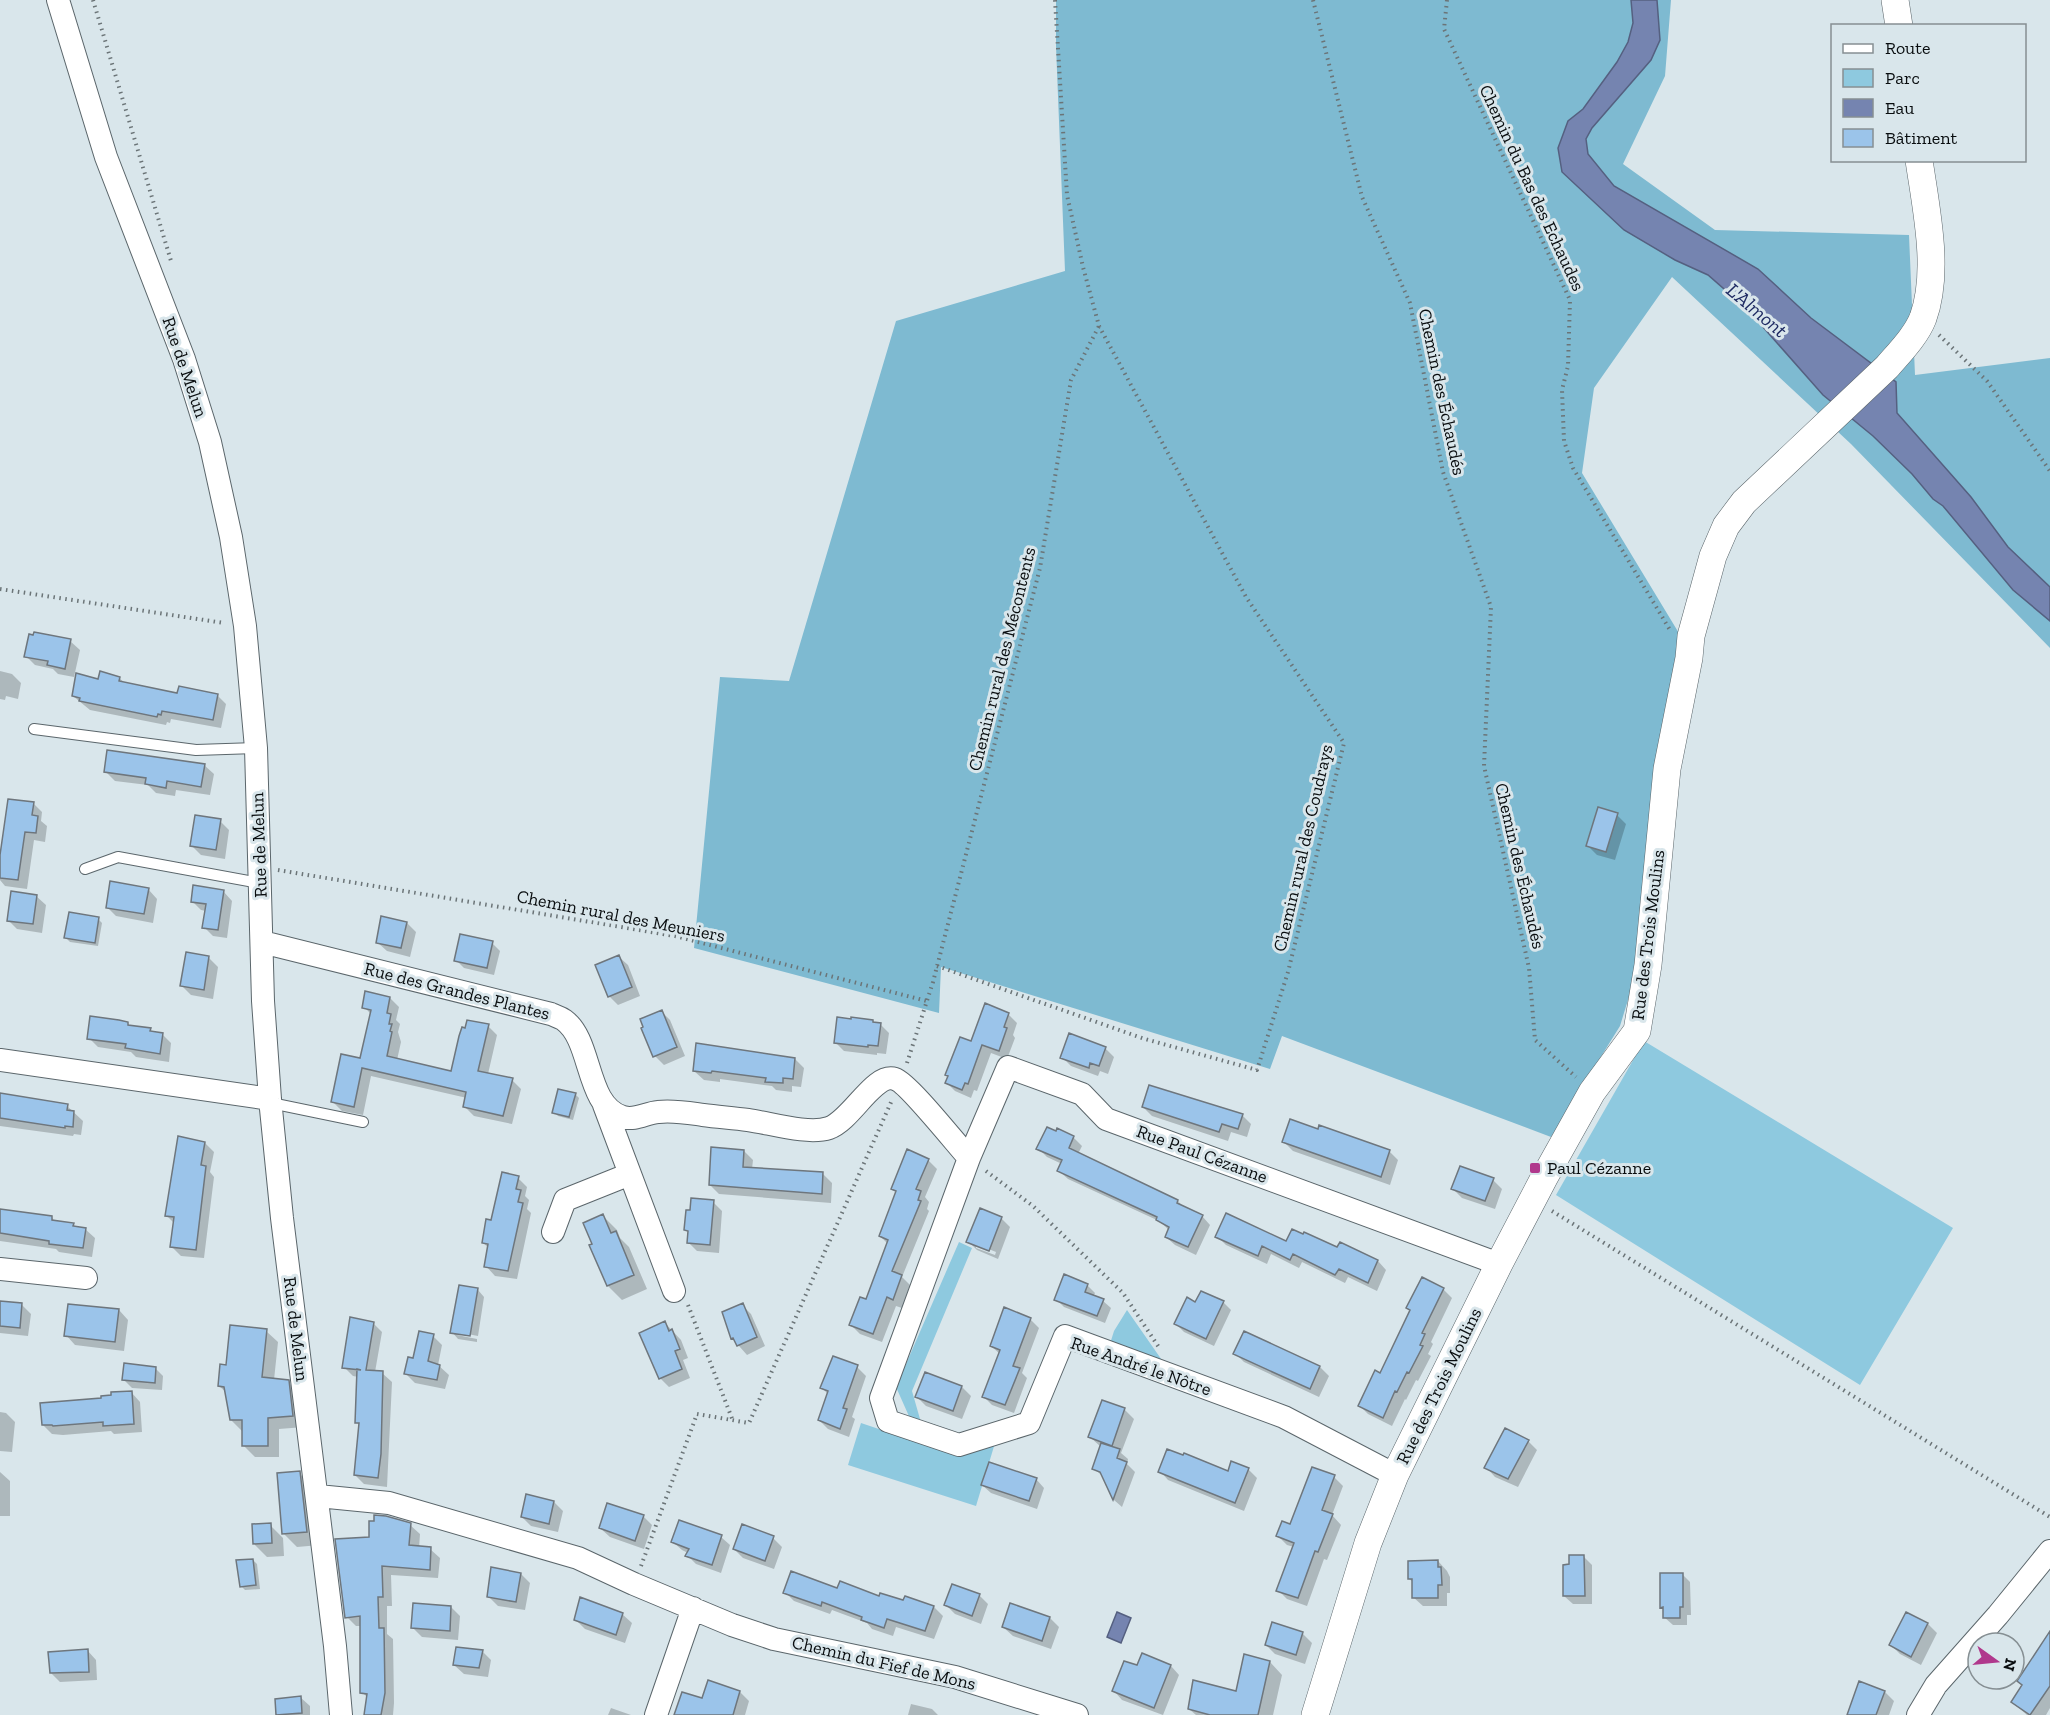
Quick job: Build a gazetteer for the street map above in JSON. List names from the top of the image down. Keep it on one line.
{"streets":{"street":["Rue de Melun","Rue des Trois Moulins","Rue des Grandes Plantes","Rue Paul Cézanne","Rue André le Nôtre","Chemin du Fief de Mons"],"path":["Chemin du Bas des Echaudes","Chemin des Échaudés","Chemin rural des Mécontents","Chemin rural des Coudrays","Chemin rural des Meuniers"]},"crossings":[["Chemin du Bas des Echaudes","Rue des Trois Moulins"],["Rue de Melun","Chemin rural des Meuniers"],["Rue de Melun","Rue des Grandes Plantes"],["Rue de Melun","Chemin du Fief de Mons"],["Chemin des Échaudés","Rue des Trois Moulins"],["Chemin rural des Mécontents","Chemin rural des Coudrays"],["Chemin rural des Mécontents","Chemin rural des Meuniers"],["Rue des Trois Moulins","Rue Paul Cézanne"],["Rue des Trois Moulins","Rue André le Nôtre"],["Rue Paul Cézanne","Rue André le Nôtre"]],"water":["L'Almont"],"places":{"transit":["Paul Cézanne"]},"legend":["Route","Parc","Eau","Bâtiment"],"north":"right"}
